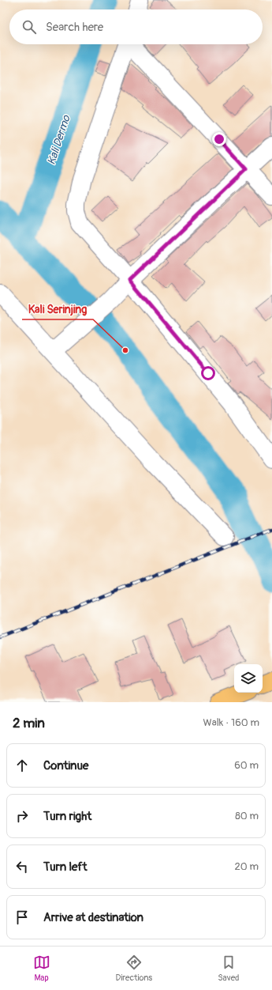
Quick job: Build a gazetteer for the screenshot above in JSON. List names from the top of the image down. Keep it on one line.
{"water":["Kali Dermo"],"places":["Kali Serinjing"],"page":{"search":"Search here","heading":["2 min","Walk · 160 m"],"list":[["Continue","60 m"],["Turn right","80 m"],["Turn left","20 m"],"Arrive at destination"],"nav":["Map","Directions","Saved"]}}
